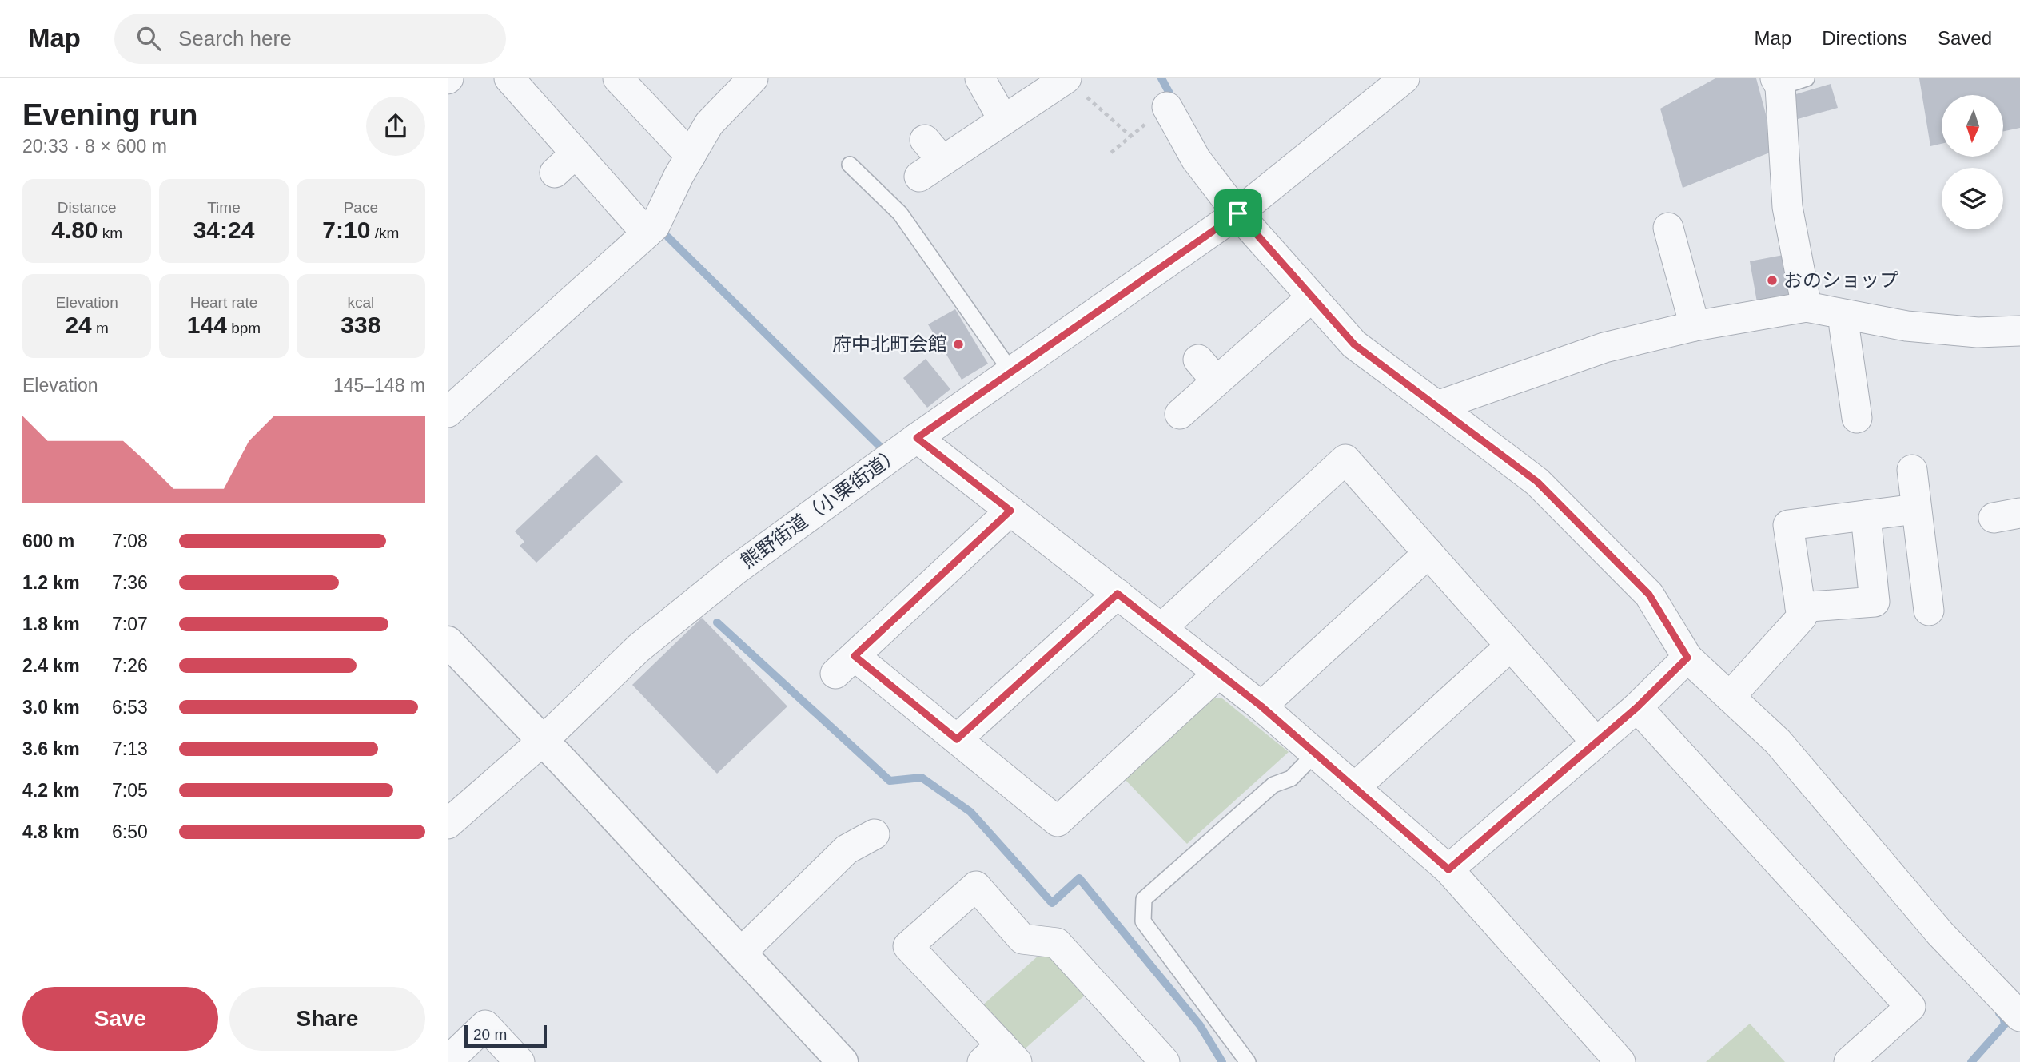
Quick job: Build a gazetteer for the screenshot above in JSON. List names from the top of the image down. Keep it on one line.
{"streets":{"street":["熊野街道（小栗街道）"]},"places":["おのショップ","府中北町会館"],"scale_bar":"20 m","north":"bottom","page":{"header":"Map","search":"Search here","nav":["Map","Directions","Saved"],"heading":["Evening run","20:33 · 8 × 600 m"],"stats":[["Distance","4.80 km"],["Time","34:24"],["Pace","7:10 /km"],["Elevation","24 m"],["Heart rate","144 bpm"],["kcal","338"]],"chart":["Elevation","145–148 m"],"list":[{"name":"600 m","note":"7:08"},{"name":"1.2 km","note":"7:36"},{"name":"1.8 km","note":"7:07"},{"name":"2.4 km","note":"7:26"},{"name":"3.0 km","note":"6:53"},{"name":"3.6 km","note":"7:13"},{"name":"4.2 km","note":"7:05"},{"name":"4.8 km","note":"6:50"}],"buttons":["Save","Share"],"scale":"20 m"}}
